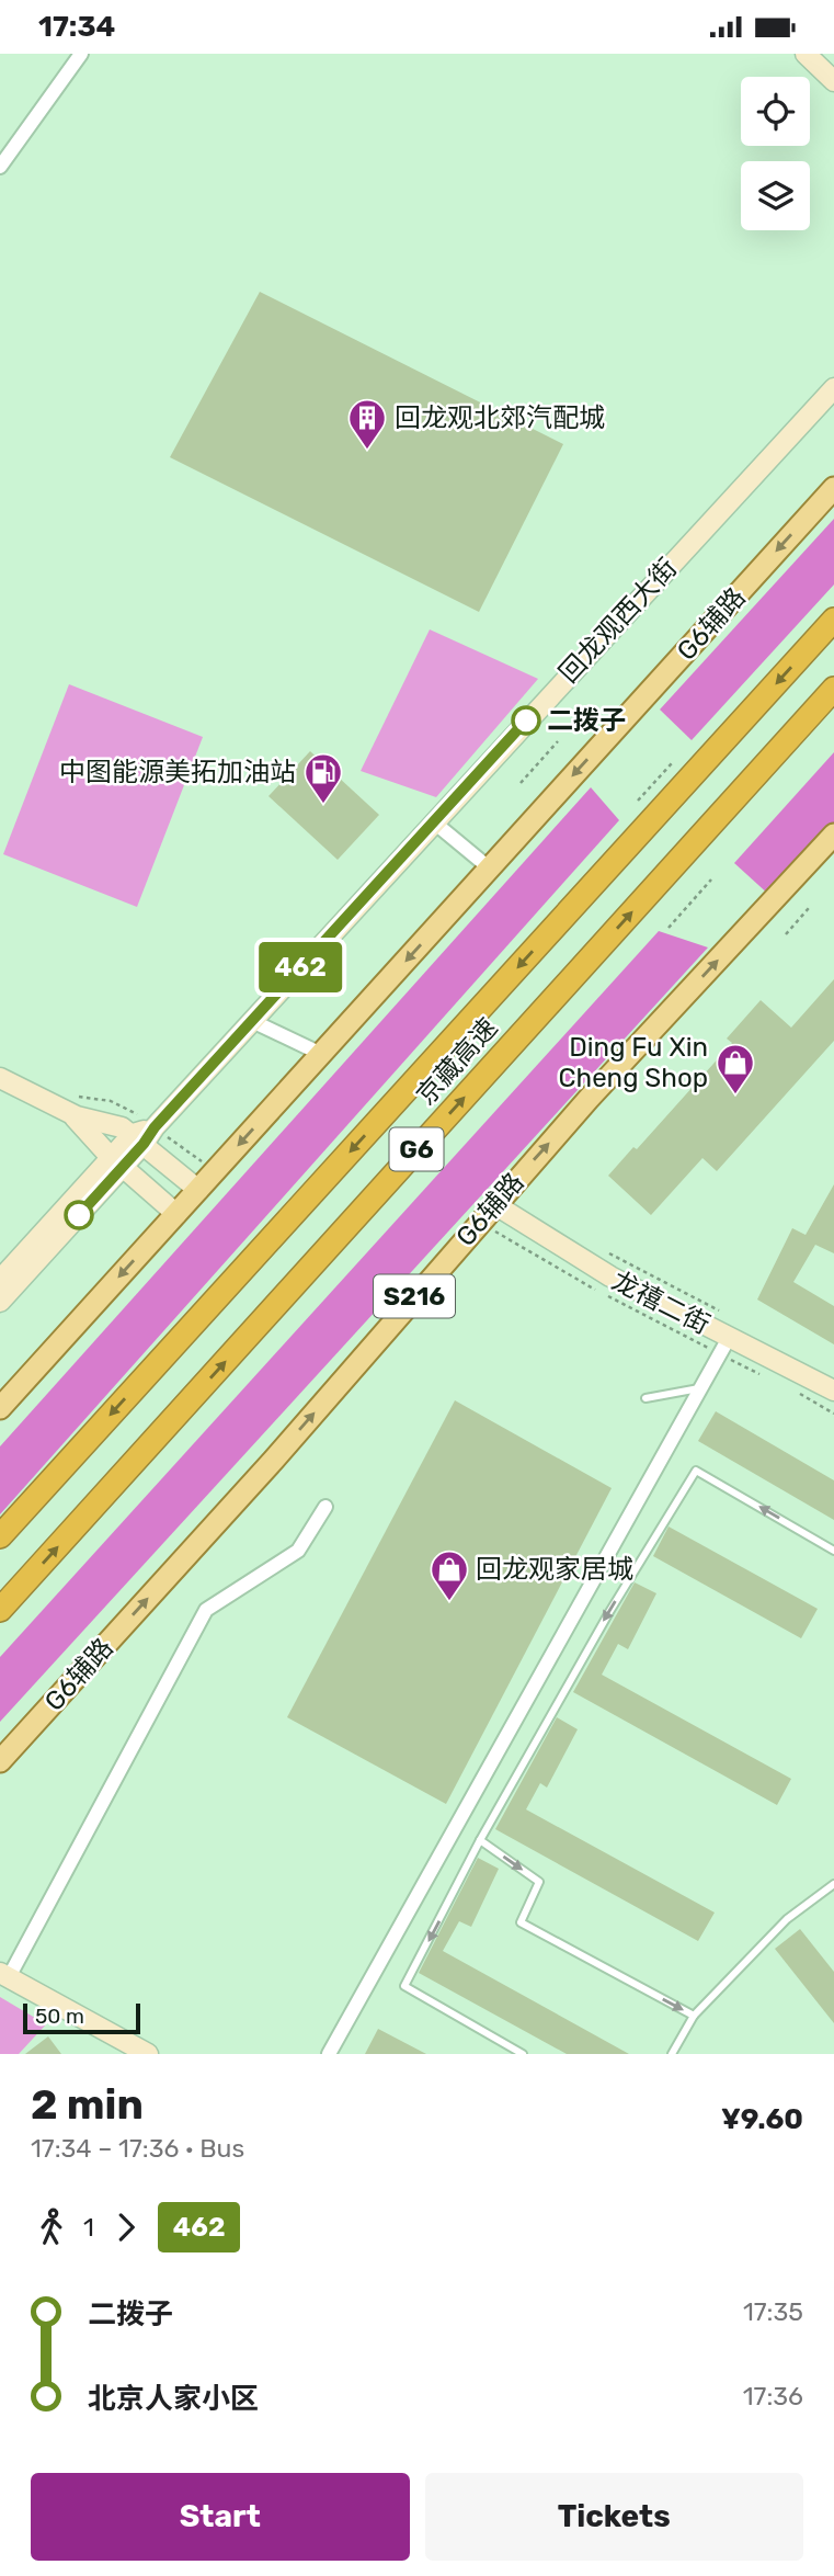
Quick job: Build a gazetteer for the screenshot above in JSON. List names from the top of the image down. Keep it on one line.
{"streets":{"highway":["京藏高速","G6"],"main road":["G6辅路","S216"],"street":["回龙观西大街","龙禧二街"]},"crossings":[["G6辅路","龙禧二街"]],"places":{"building":["回龙观北郊汽配城"],"other":["二拨子"],"fuel station":["中图能源美拓加油站"],"shop":["Ding Fu Xin Cheng Shop","回龙观家居城"]},"lines":["bus line 462"],"scale_bar":"50 m","page":{"status":"17:34","on_map":"462","scale":"50 m","heading":["2 min","17:34 – 17:36 · Bus","¥9.60"],"legs":["1","462"],"list":[{"name":"二拨子","value":"17:35"},{"name":"北京人家小区","value":"17:36"}],"buttons":["Start","Tickets"]}}
